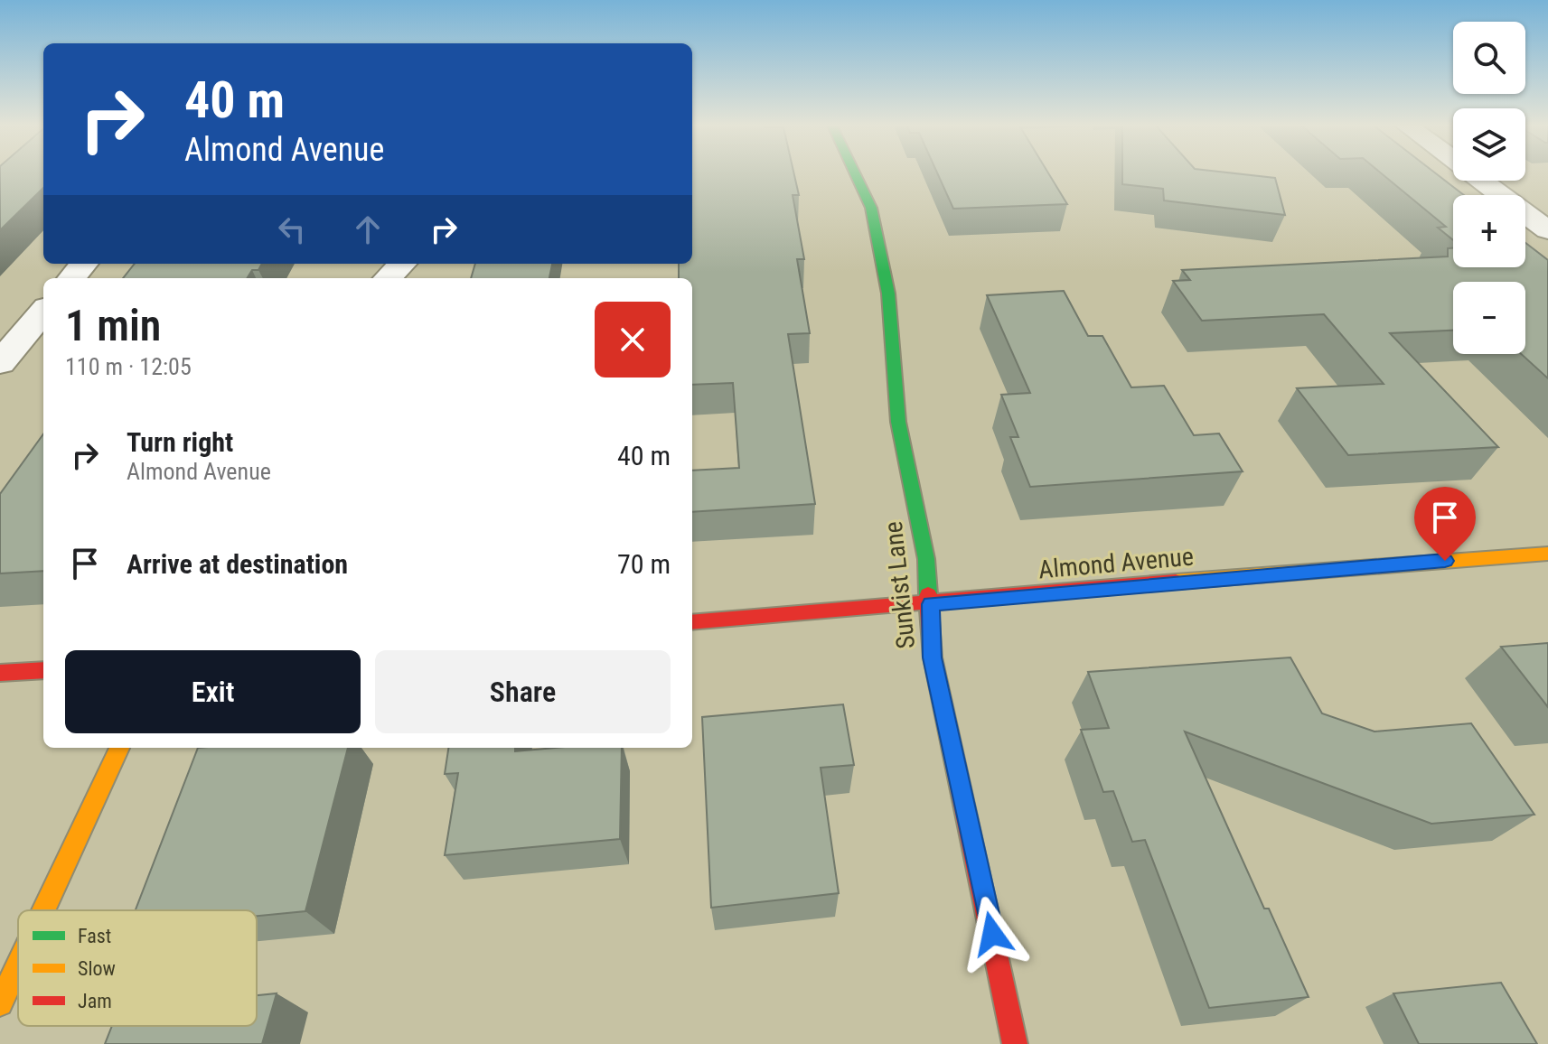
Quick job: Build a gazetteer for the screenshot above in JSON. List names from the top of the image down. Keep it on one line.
{"streets":{"street":["Almond Avenue","Sunkist Lane"]},"crossings":[["Almond Avenue","Sunkist Lane"]],"legend":["Fast","Slow","Jam"],"page":{"map_buttons":["+","−"],"turn":["40 m","Almond Avenue"],"heading":["1 min","110 m · 12:05"],"list":[{"name":"Turn right","note":"Almond Avenue","value":"40 m"},{"name":"Arrive at destination","value":"70 m"}],"buttons":["Exit","Share"]}}
